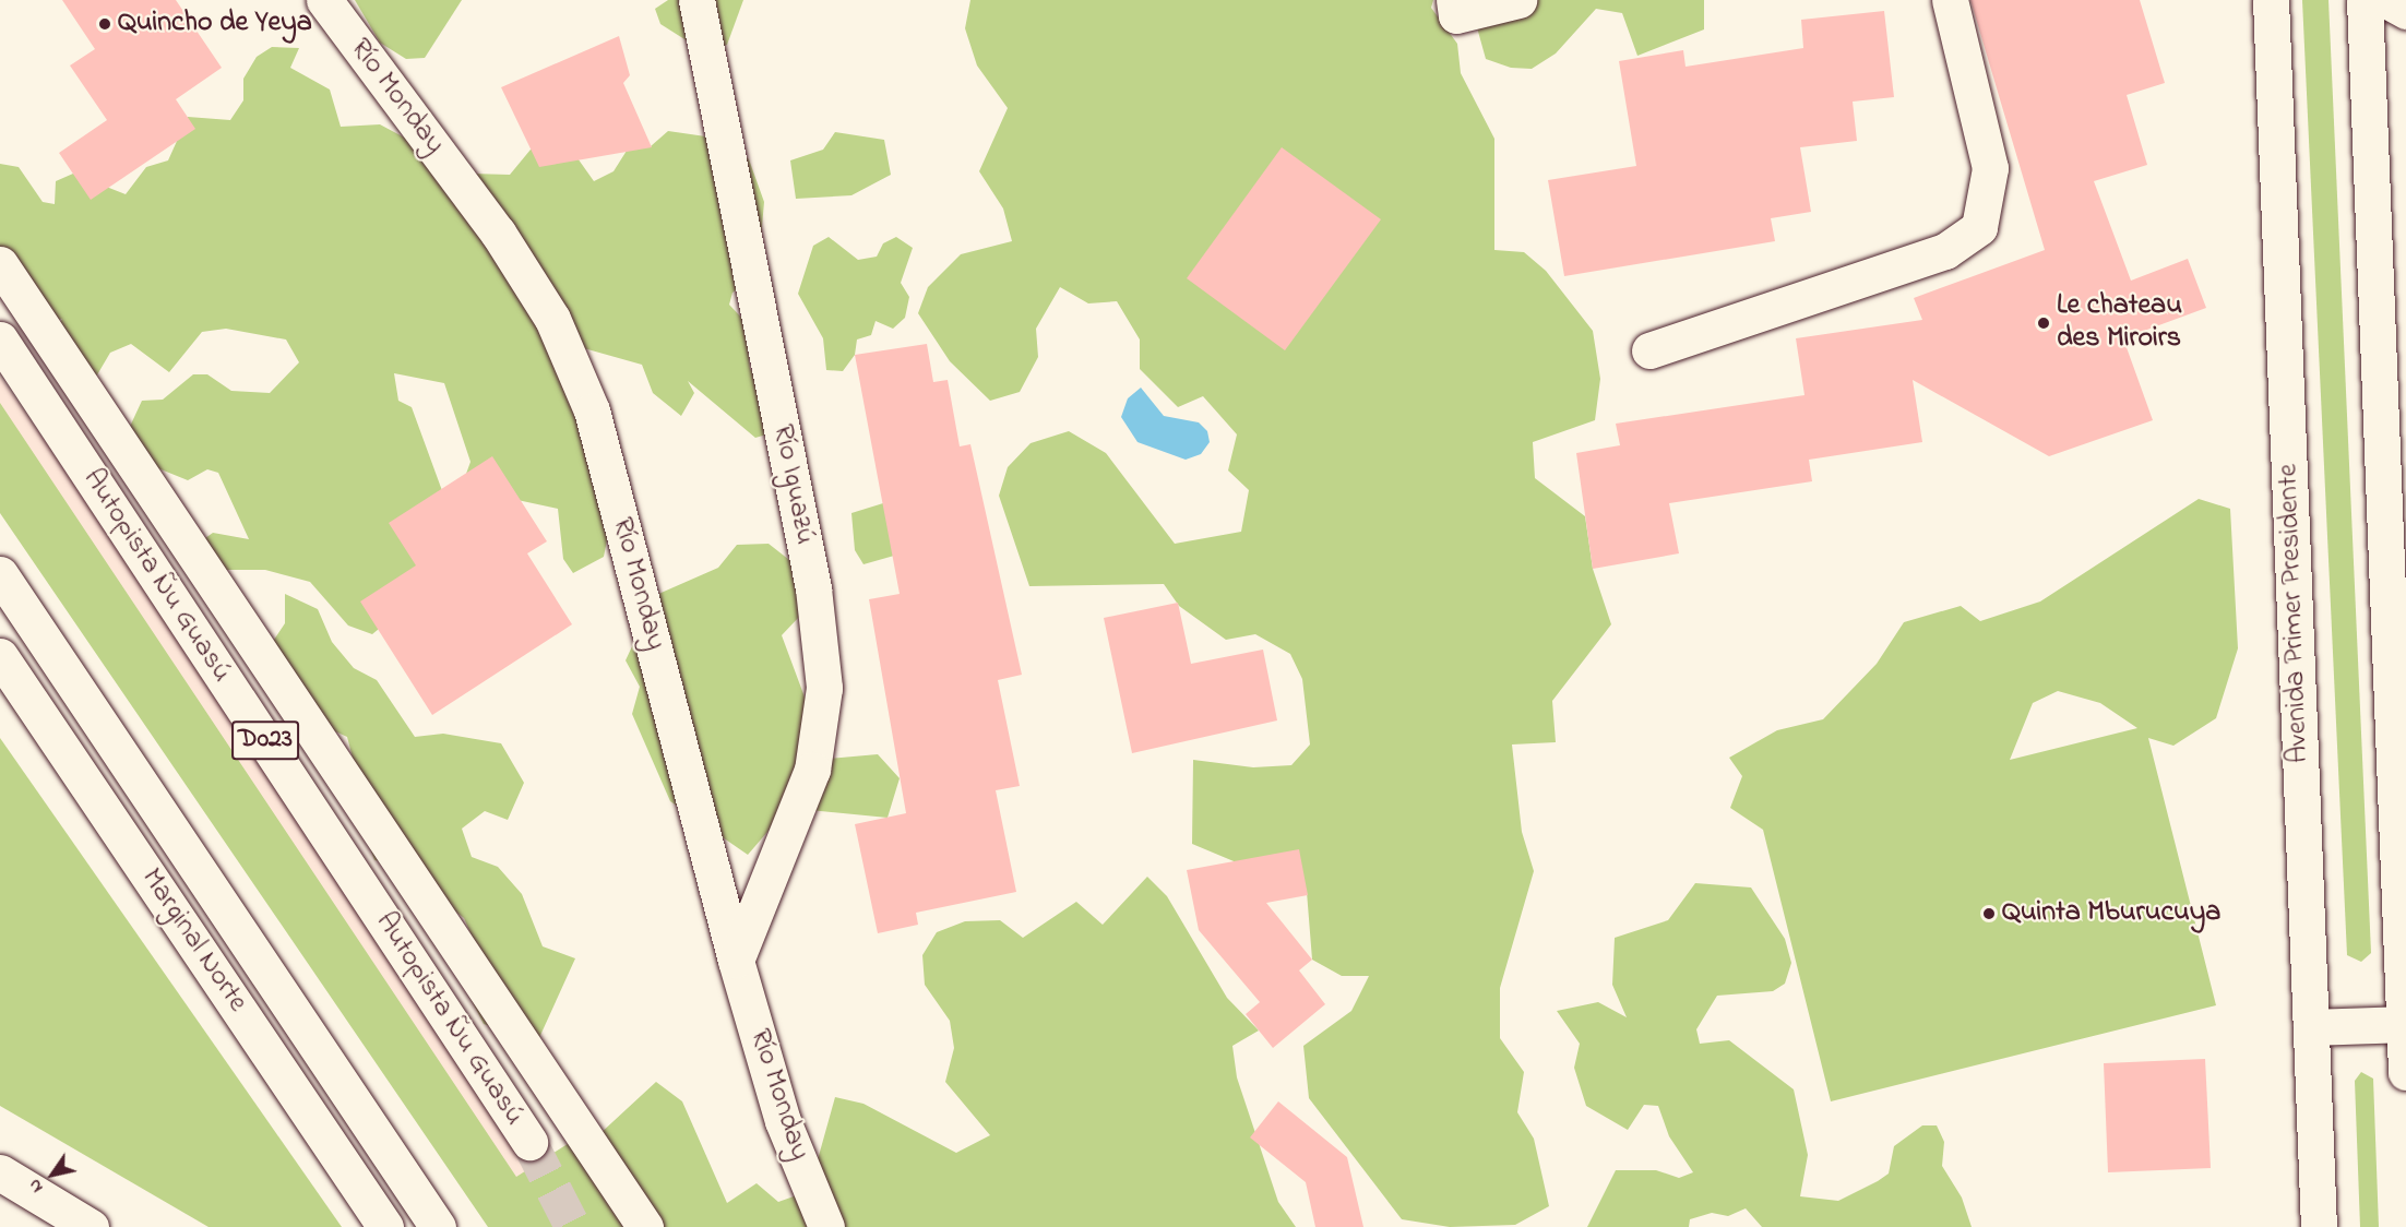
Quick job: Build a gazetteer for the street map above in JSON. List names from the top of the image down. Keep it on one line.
{"streets":{"main road":["Río Monday","Río Iguazú","Autopista Ñu Guasú","Avenida Primer Presidente","D023","Marginal Norte"]},"crossings":[["Río Monday","Río Iguazú"]],"places":["Quincho de Yeya","Le chateau des Miroirs","Quinta Mburucuya"],"north":"bottom left"}
